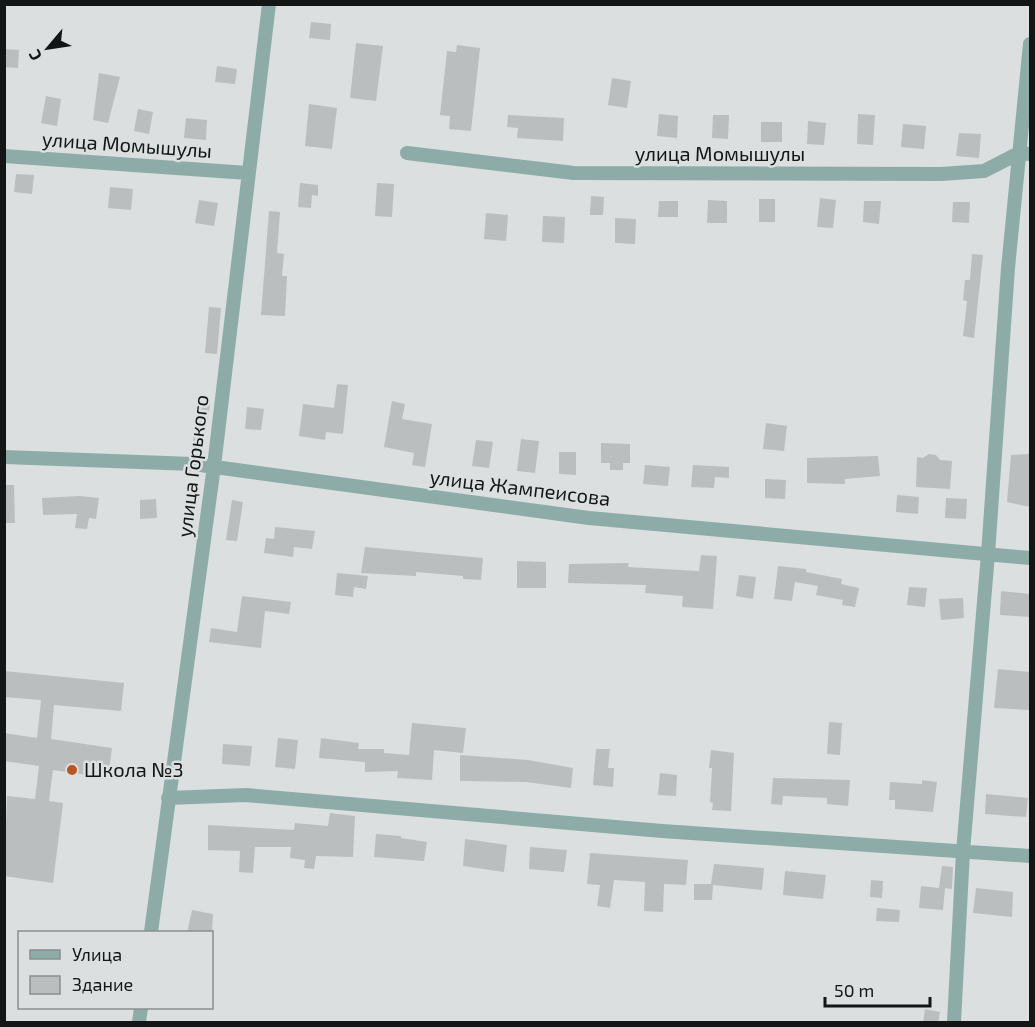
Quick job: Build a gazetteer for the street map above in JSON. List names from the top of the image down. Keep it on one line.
{"streets":{"street":["улица Момышулы","улица Горького","улица Жампеисова"]},"crossings":[["улица Момышулы","улица Горького"],["улица Горького","улица Жампеисова"]],"places":["Школа №3"],"legend":["Улица","Здание"],"scale_bar":"50 m","north":"bottom left"}
